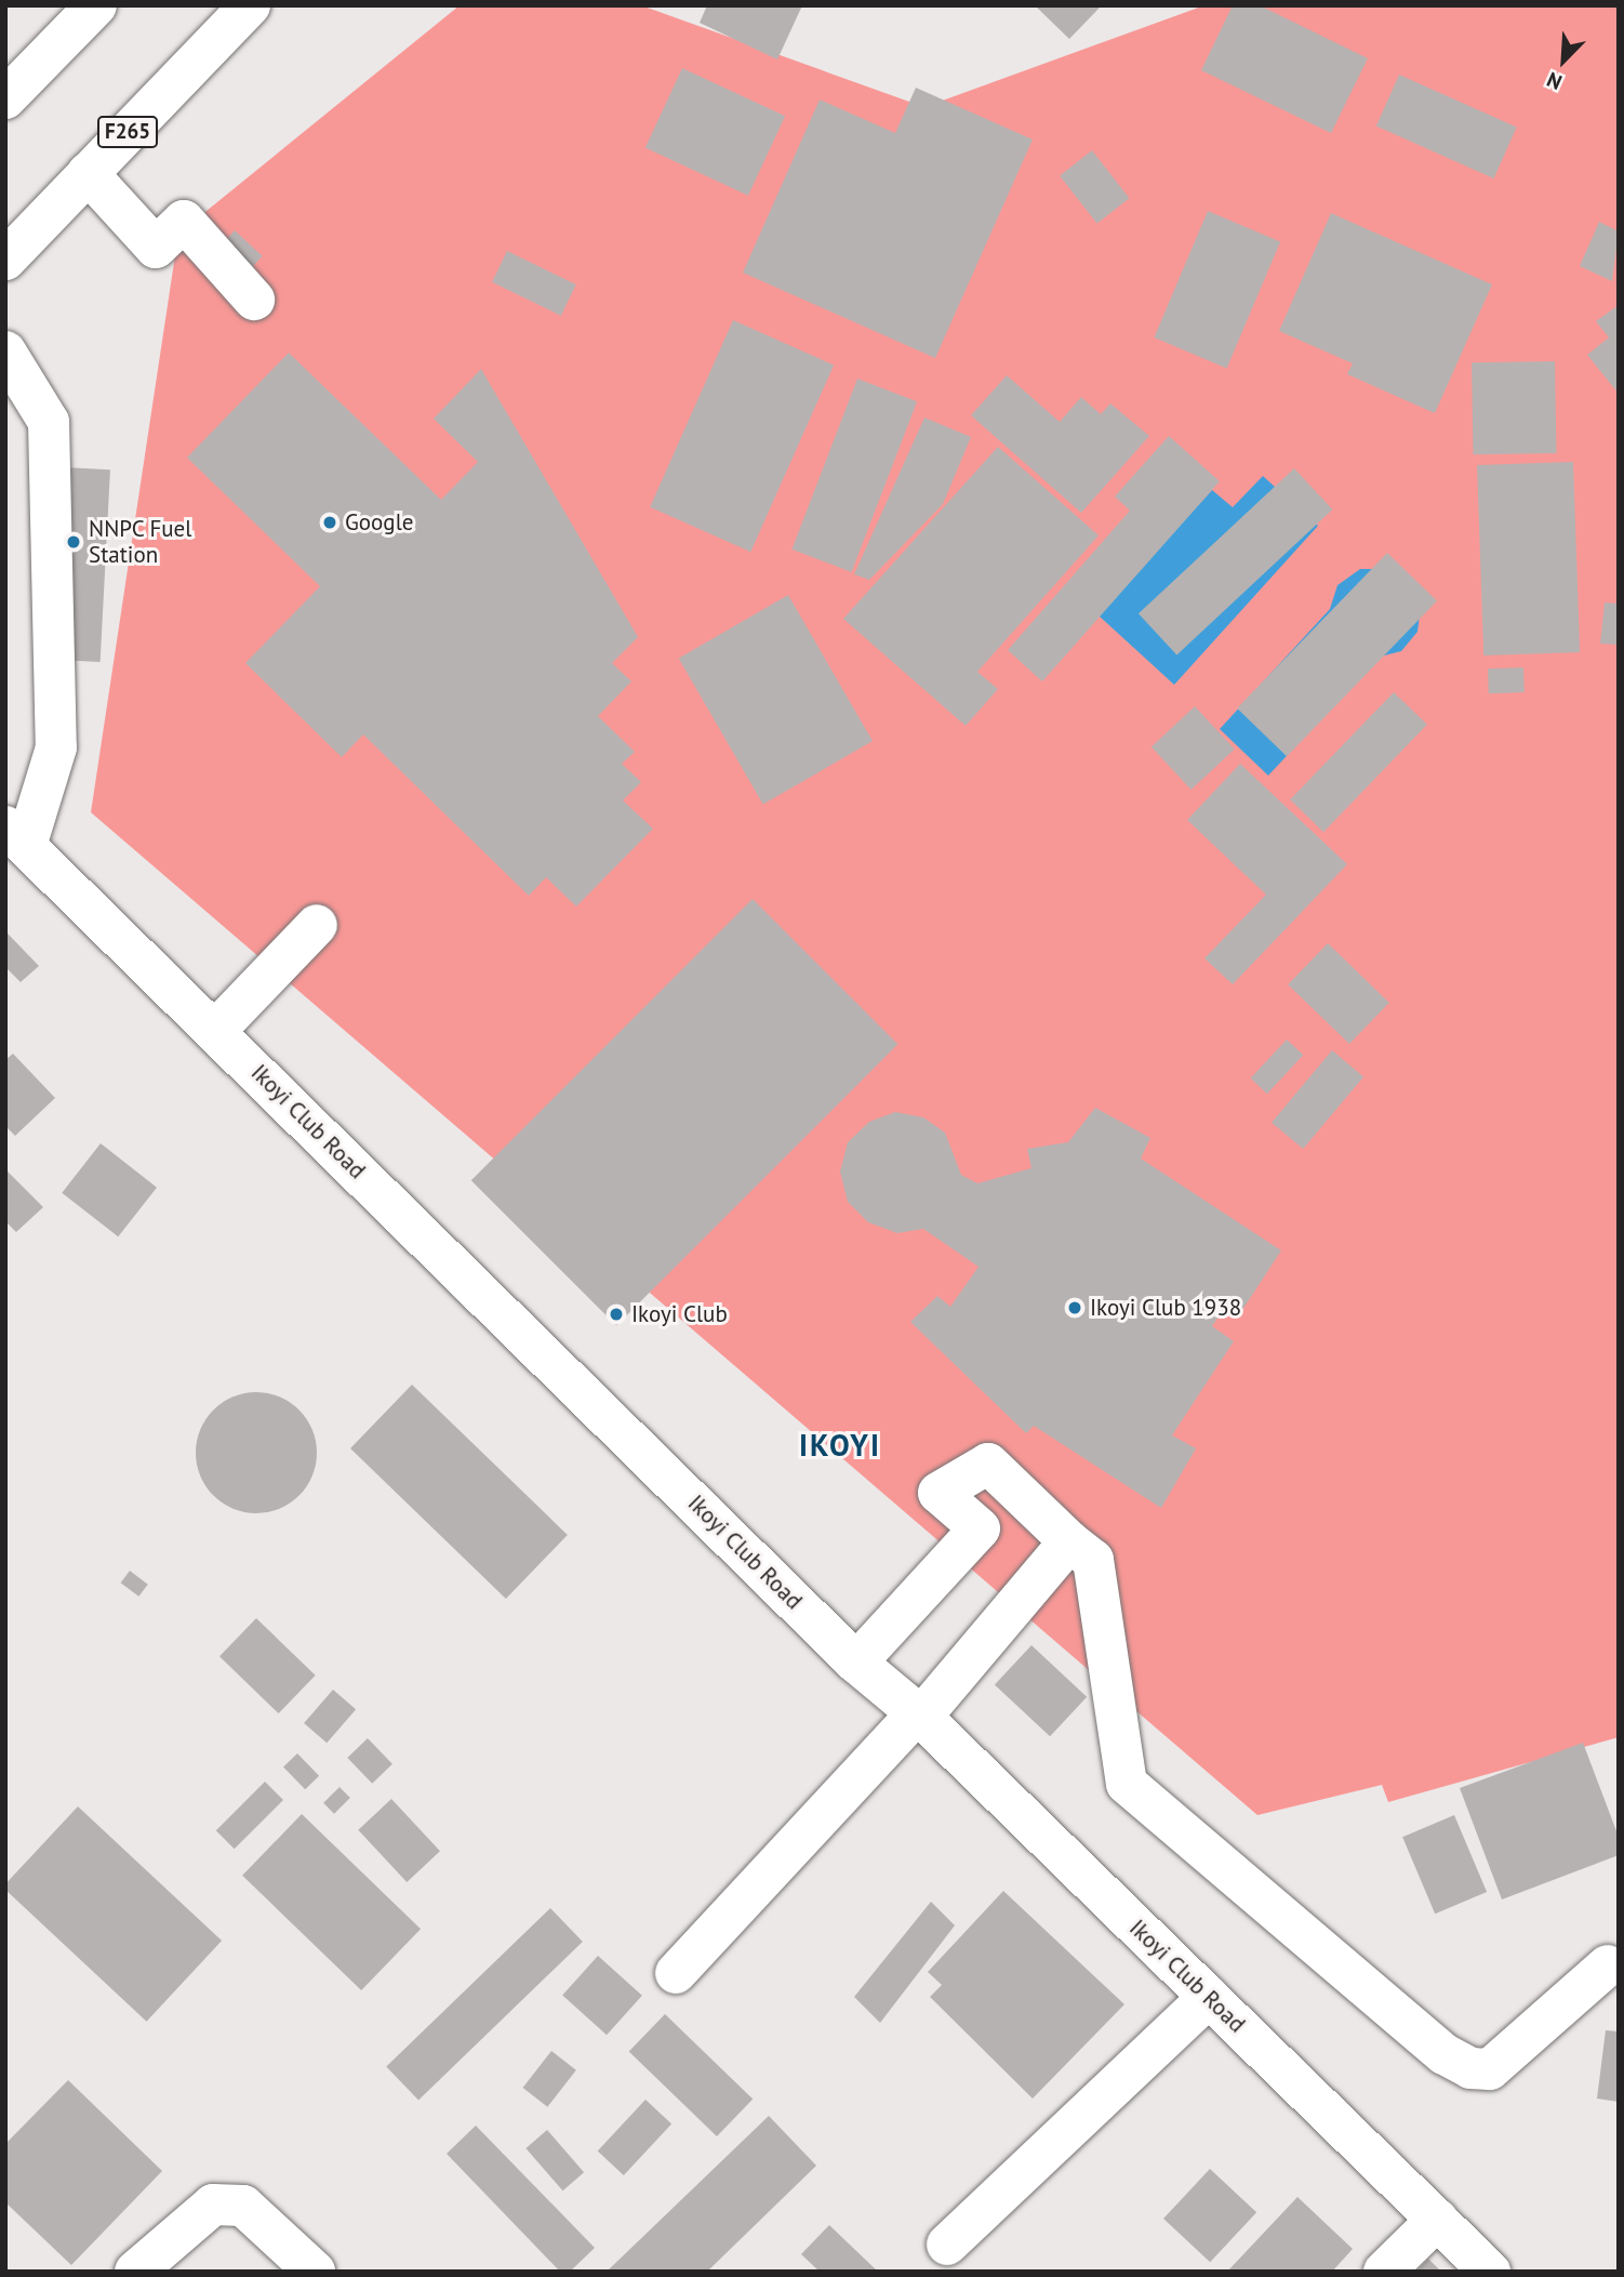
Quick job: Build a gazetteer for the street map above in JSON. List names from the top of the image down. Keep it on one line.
{"streets":{"main road":["F265","Ikoyi Club Road"]},"districts":["IKOYI"],"places":["Google","NNPC Fuel Station","Ikoyi Club 1938","Ikoyi Club"],"north":"bottom left"}
